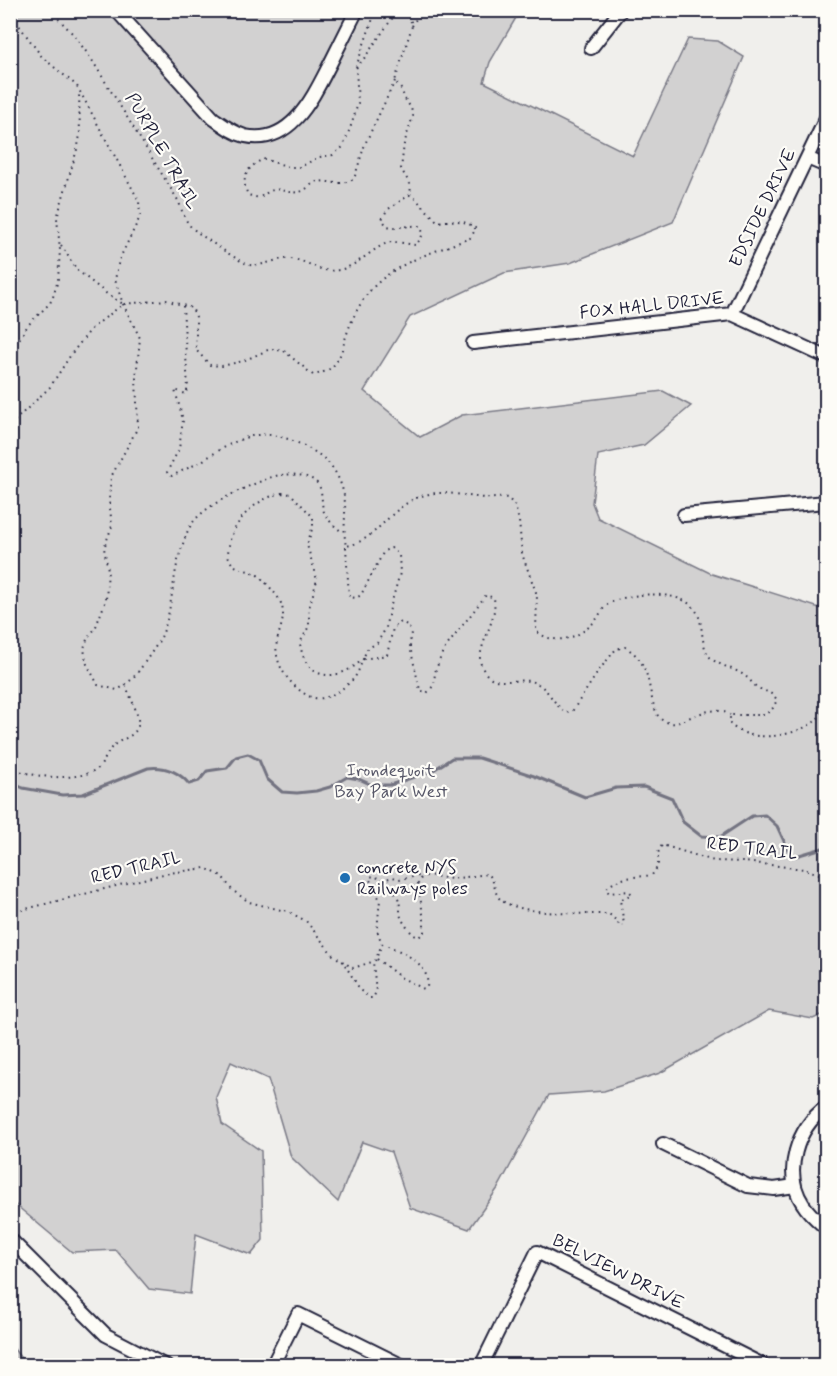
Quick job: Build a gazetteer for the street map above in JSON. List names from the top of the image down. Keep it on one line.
{"streets":{"street":["EDSIDE DRIVE","FOX HALL DRIVE","BELVIEW DRIVE"],"path":["PURPLE TRAIL","RED TRAIL"]},"crossings":[["EDSIDE DRIVE","FOX HALL DRIVE"]],"parks":["Irondequoit Bay Park West"],"places":["concrete NYS Railways poles"]}
